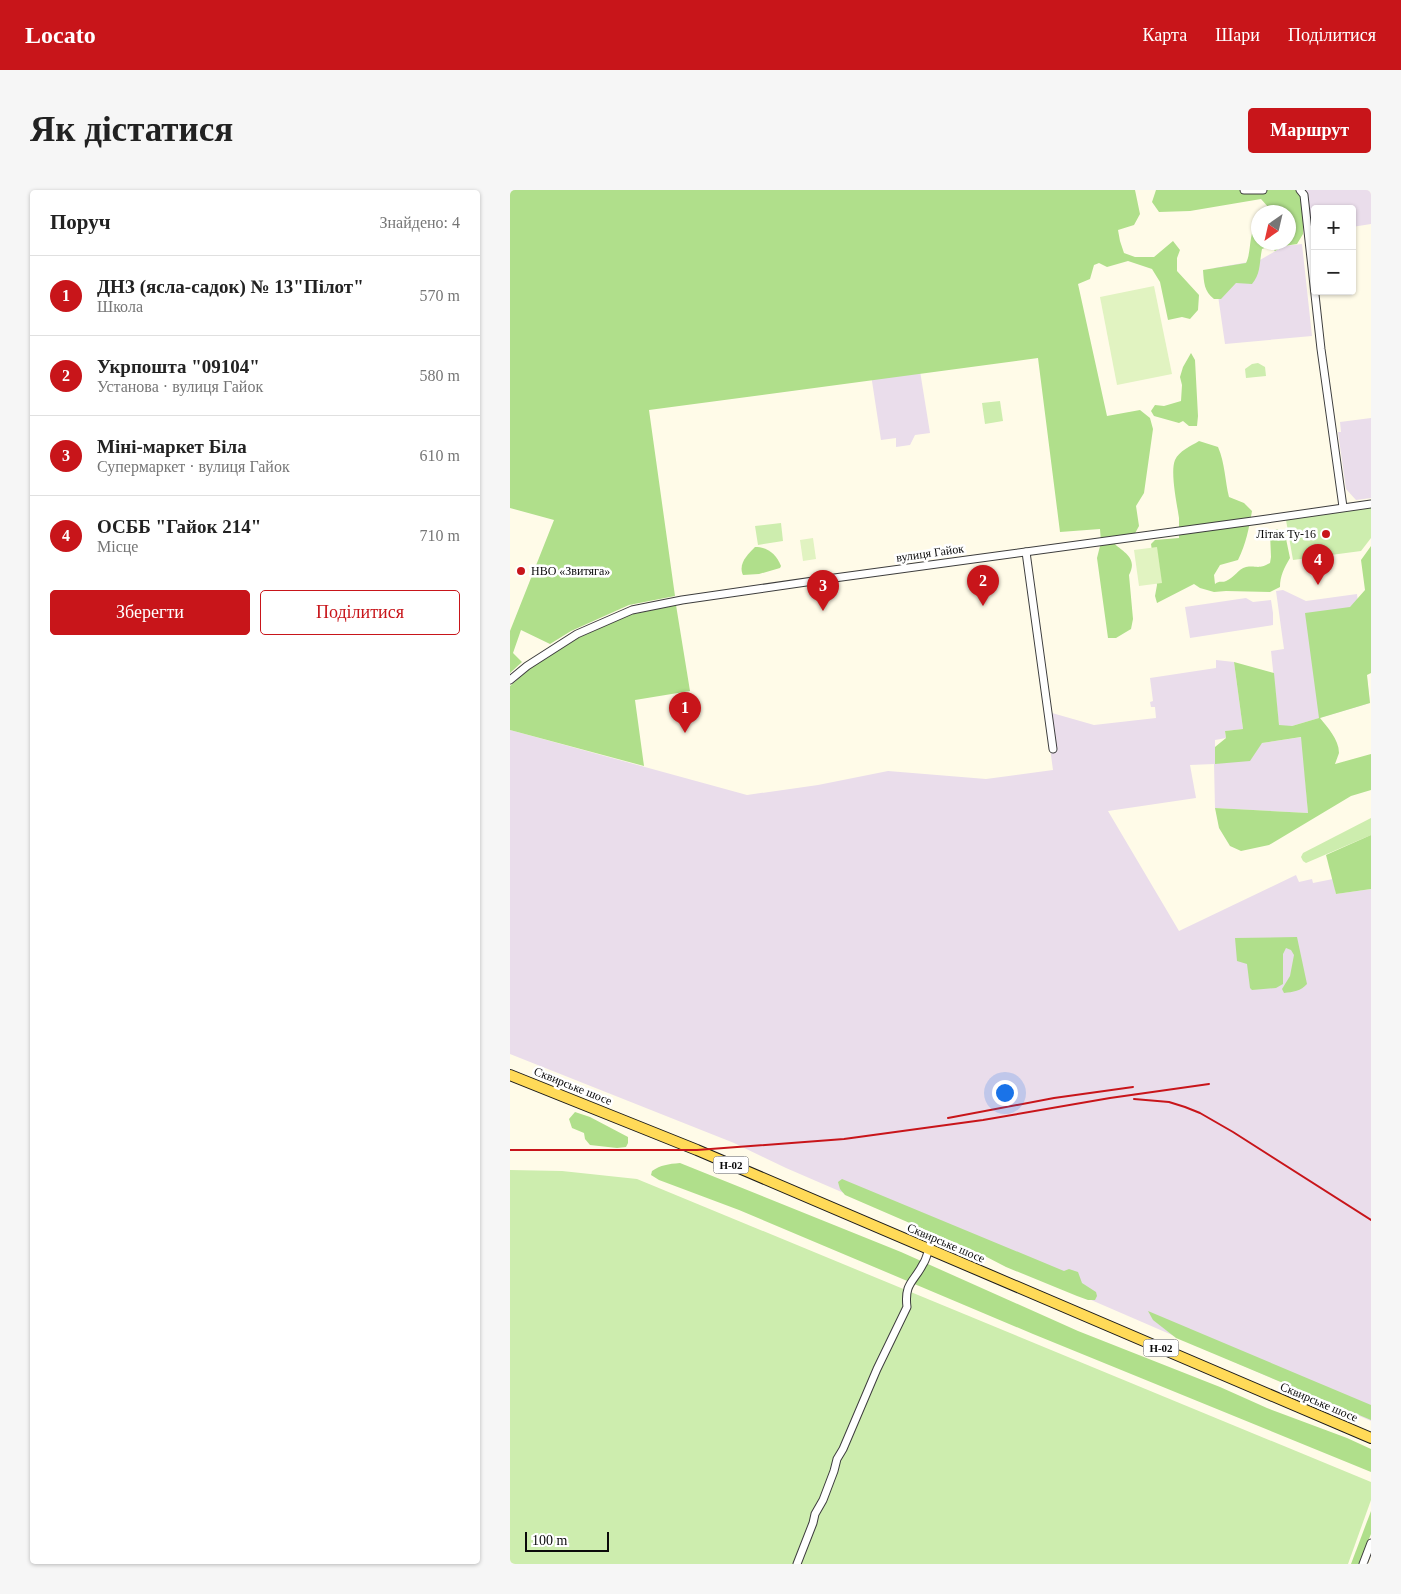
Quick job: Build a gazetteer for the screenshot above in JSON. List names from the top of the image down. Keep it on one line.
{"streets":{"main road":["Сквирське шосе","Н-02"],"street":["вулиця Гайок"]},"places":["Літак Ту-16","НВО «Звитяга»"],"scale_bar":"100 m","north":"bottom left","page":{"header":"Locato","nav":["Карта","Шари","Поділитися"],"buttons":["Маршрут",["Зберегти","Поділитися"]],"title":"Як дістатися","heading":["Поруч","Знайдено: 4"],"map_buttons":["+","−"],"list":[{"mark":"1","name":"ДНЗ (ясла-садок) № 13\"Пілот\"","note":"Школа","value":"570 m"},{"mark":"2","name":"Укрпошта \"09104\"","note":"Установа · вулиця Гайок","value":"580 m"},{"mark":"3","name":"Міні-маркет Біла","note":"Супермаркет · вулиця Гайок","value":"610 m"},{"mark":"4","name":"ОСББ \"Гайок 214\"","note":"Місце","value":"710 m"}],"pins":["4","2","3","1"],"scale":"100 m"}}
